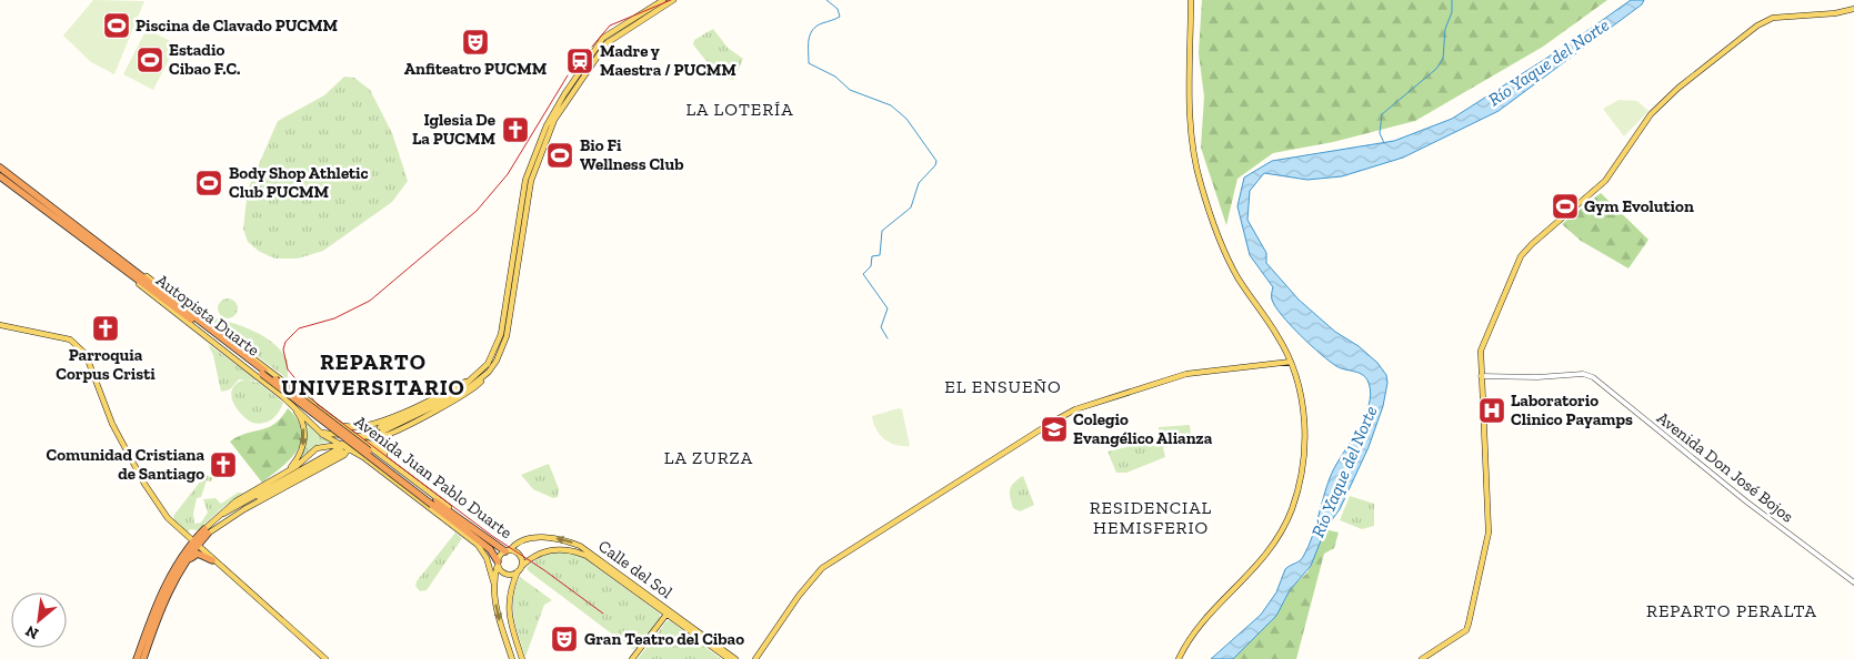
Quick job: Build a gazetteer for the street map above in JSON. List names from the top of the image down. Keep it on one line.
{"streets":{"highway":["Autopista Duarte"],"main road":["Avenida Juan Pablo Duarte","Calle del Sol"],"street":["Avenida Don José Bojos"]},"crossings":[["Autopista Duarte","Avenida Juan Pablo Duarte"],["Autopista Duarte","Calle del Sol"],["Avenida Juan Pablo Duarte","Calle del Sol"]],"districts":["LA LOTERÍA","REPARTO UNIVERSITARIO","EL ENSUEÑO","LA ZURZA","RESIDENCIAL HEMISFERIO","REPARTO PERALTA"],"water":["Río Yaque del Norte"],"places":{"sports":["Piscina de Clavado PUCMM","Estadio Cibao F.C.","Bio Fi Wellness Club","Body Shop Athletic Club PUCMM","Gym Evolution"],"theatre":["Anfiteatro PUCMM","Gran Teatro del Cibao"],"station":["Madre y Maestra / PUCMM"],"church":["Iglesia De La PUCMM","Parroquia Corpus Cristi","Comunidad Cristiana de Santiago"],"hospital":["Laboratorio Clinico Payamps"],"school or university":["Colegio Evangélico Alianza"]},"north":"bottom left"}
